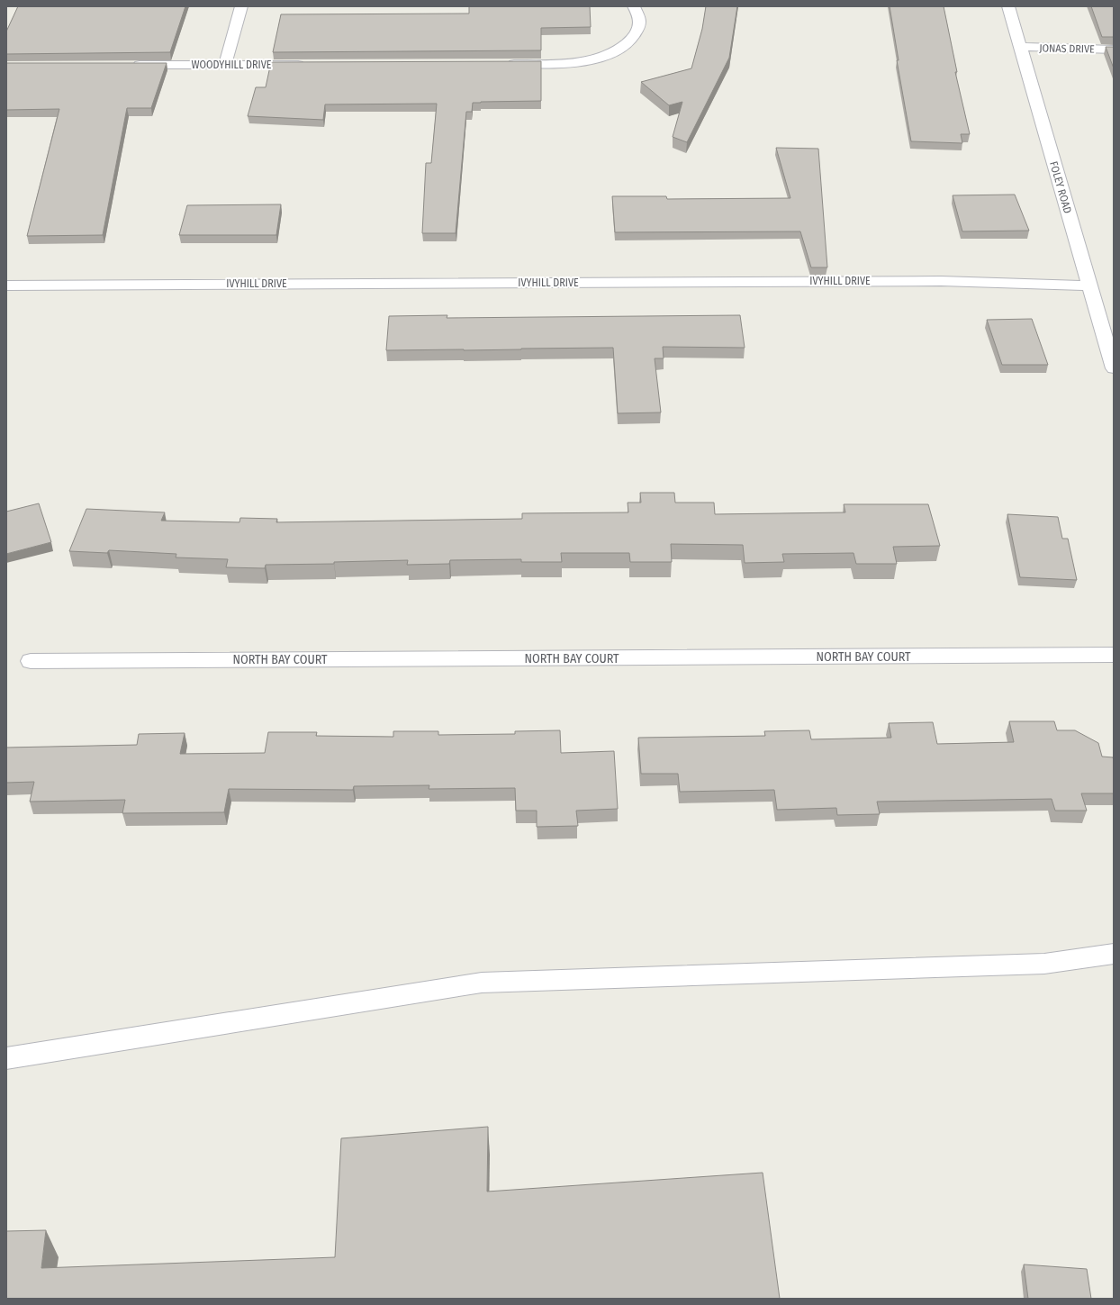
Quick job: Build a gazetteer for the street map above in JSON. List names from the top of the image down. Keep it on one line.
{"streets":{"street":["JONAS DRIVE","WOODYHILL DRIVE","FOLEY ROAD","IVYHILL DRIVE","NORTH BAY COURT"]},"crossings":[["JONAS DRIVE","FOLEY ROAD"],["FOLEY ROAD","IVYHILL DRIVE"]]}
